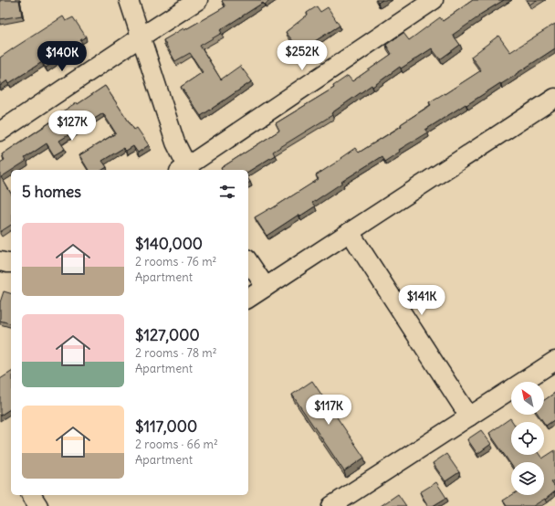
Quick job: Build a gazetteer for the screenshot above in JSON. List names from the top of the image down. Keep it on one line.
{"north":"top left","page":{"price":["$252K","$140K","$127K","$141K","$117K"],"heading":"5 homes","list":[{"name":"$140,000","note":"2 rooms · 76 m² · Apartment"},{"name":"$127,000","note":"2 rooms · 78 m² · Apartment"},{"name":"$117,000","note":"2 rooms · 66 m² · Apartment"}]}}
